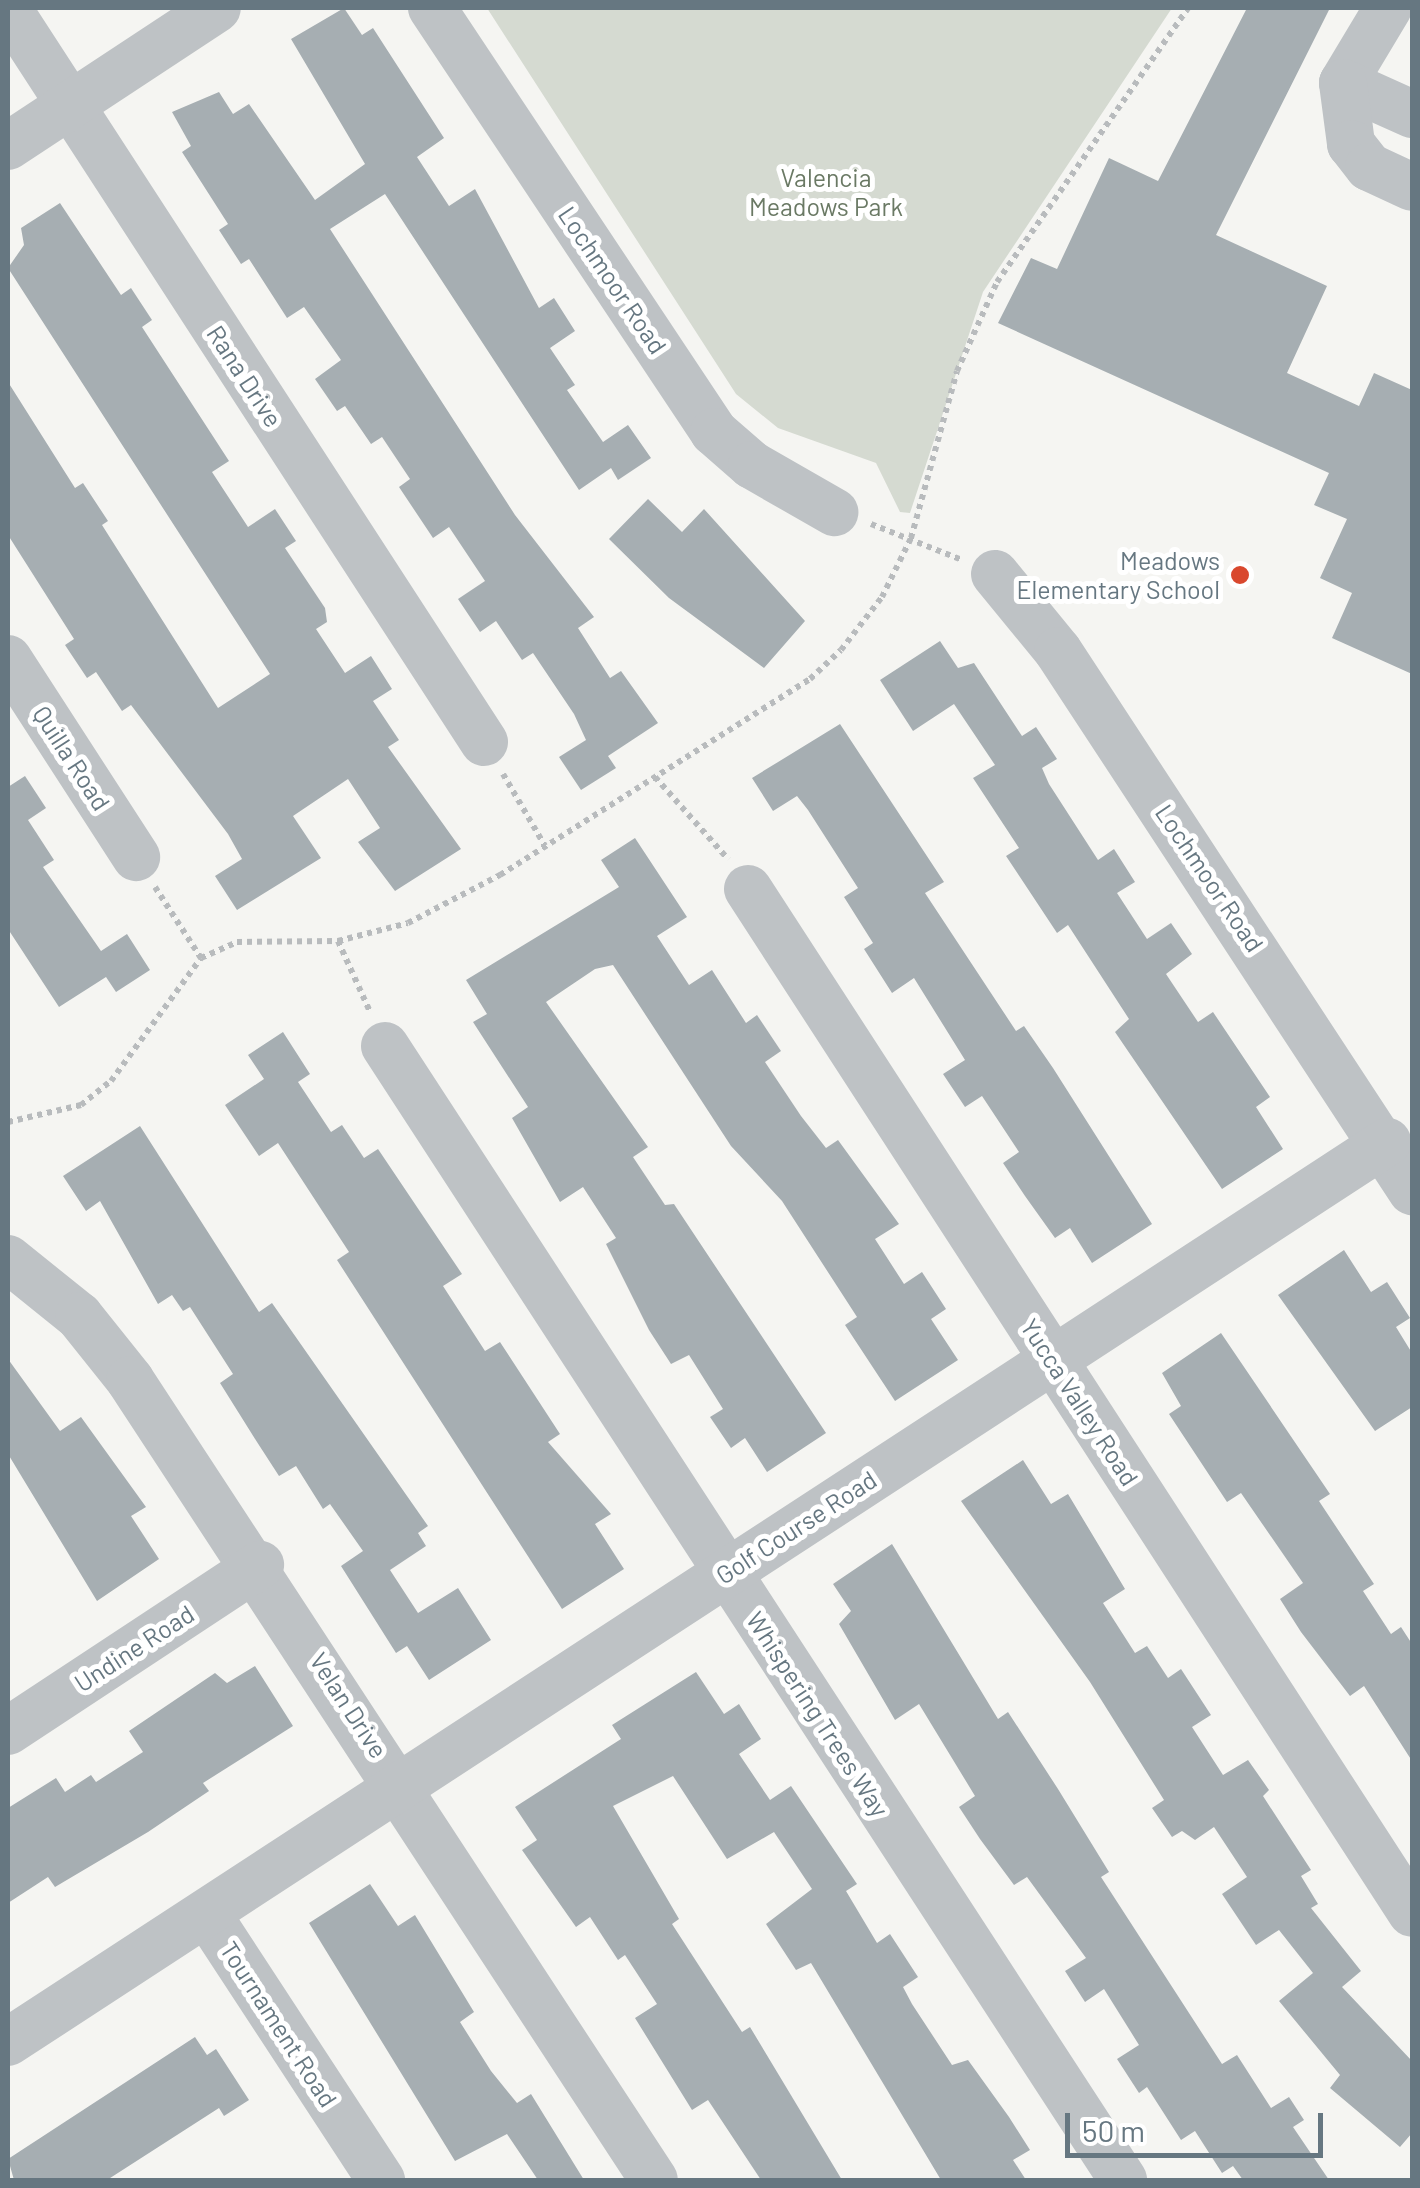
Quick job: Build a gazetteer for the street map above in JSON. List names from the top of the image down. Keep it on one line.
{"streets":{"street":["Lochmoor Road","Rana Drive","Quilla Road","Yucca Valley Road","Golf Course Road","Undine Road","Velan Drive","Whispering Trees Way","Tournament Road"]},"crossings":[["Lochmoor Road","Golf Course Road"],["Yucca Valley Road","Golf Course Road"],["Golf Course Road","Velan Drive"],["Golf Course Road","Whispering Trees Way"],["Golf Course Road","Tournament Road"],["Undine Road","Velan Drive"]],"parks":["Valencia Meadows Park"],"places":["Meadows Elementary School"],"scale_bar":"50 m"}
